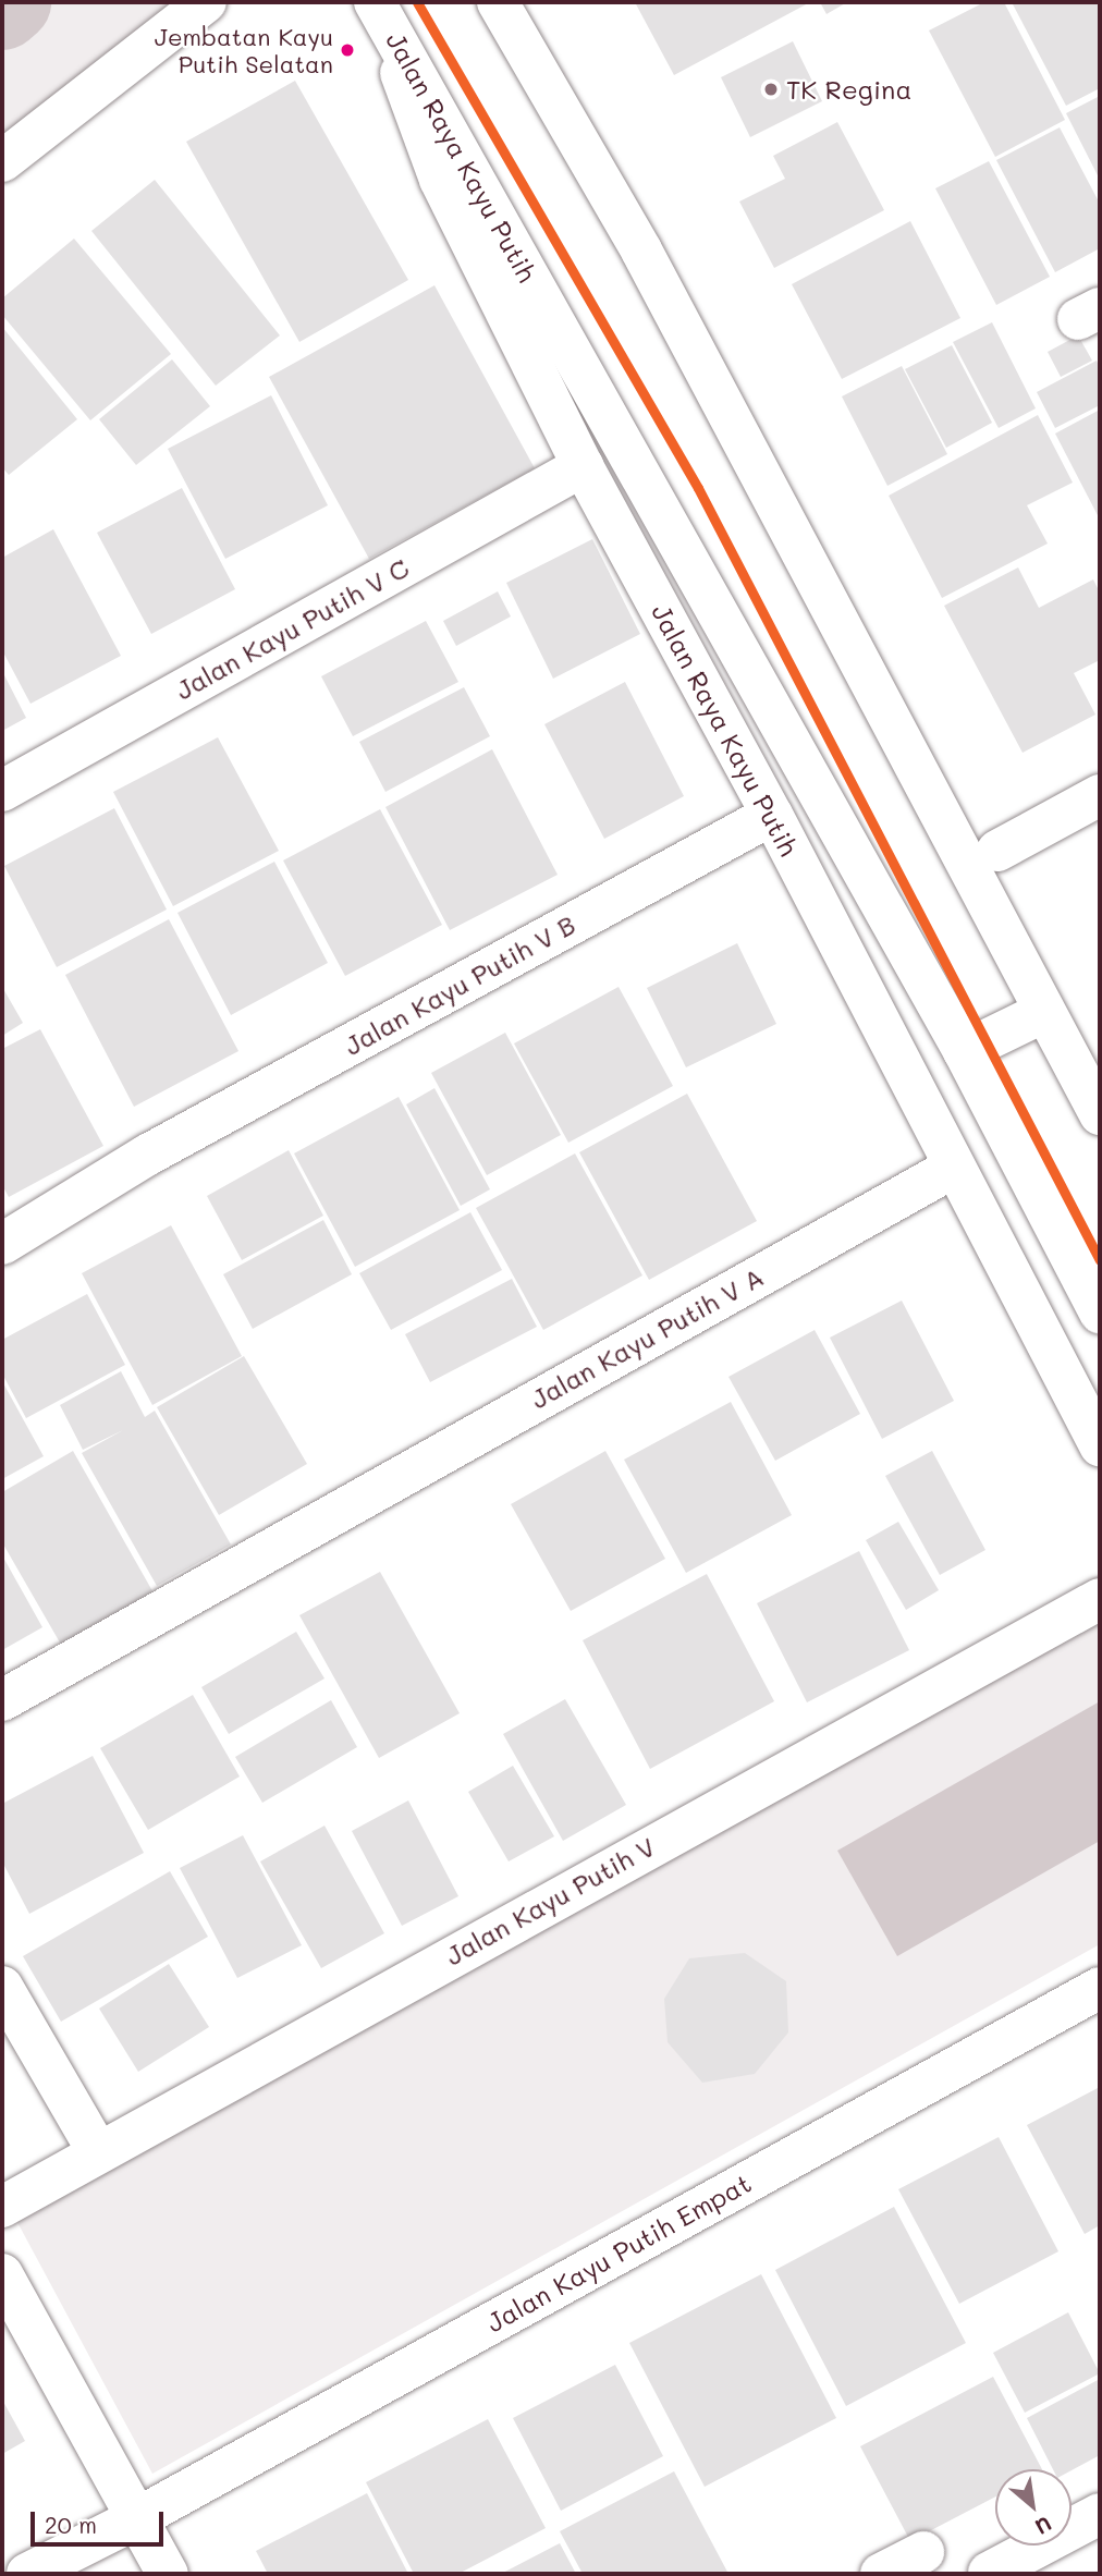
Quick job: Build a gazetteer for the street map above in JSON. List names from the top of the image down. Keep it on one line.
{"streets":{"street":["Jalan Raya Kayu Putih","Jalan Kayu Putih V C","Jalan Kayu Putih V B","Jalan Kayu Putih V A","Jalan Kayu Putih V","Jalan Kayu Putih Empat"]},"crossings":[["Jalan Raya Kayu Putih","Jalan Kayu Putih V C"],["Jalan Raya Kayu Putih","Jalan Kayu Putih V B"],["Jalan Raya Kayu Putih","Jalan Kayu Putih V A"]],"places":["Jembatan Kayu Putih Selatan","TK Regina"],"scale_bar":"20 m","north":"bottom right"}
